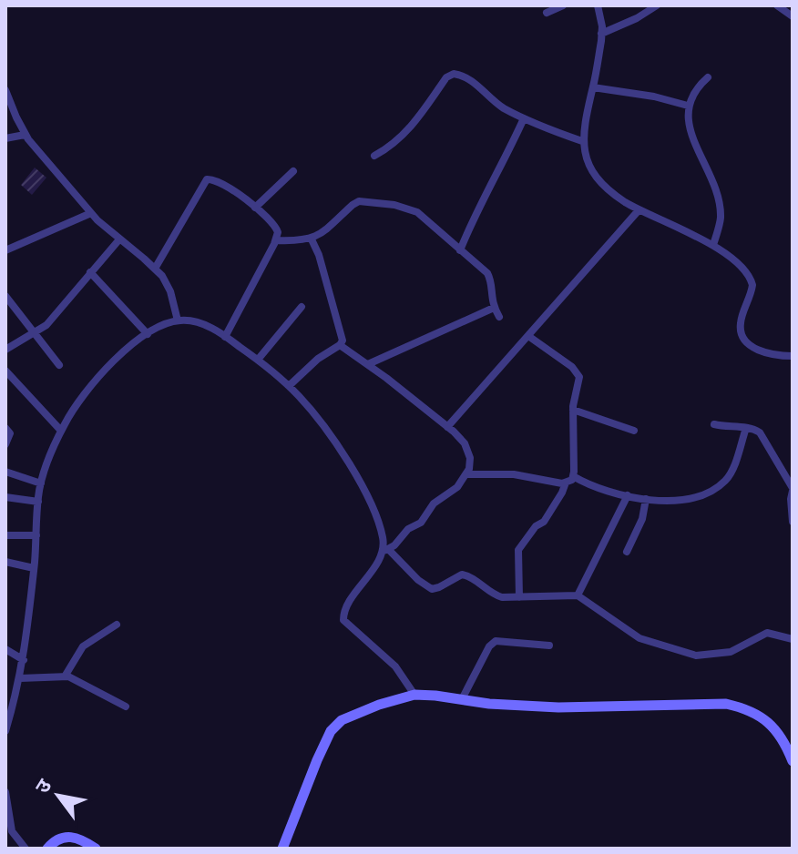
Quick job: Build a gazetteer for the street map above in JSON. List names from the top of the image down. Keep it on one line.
{"north":"top left"}
